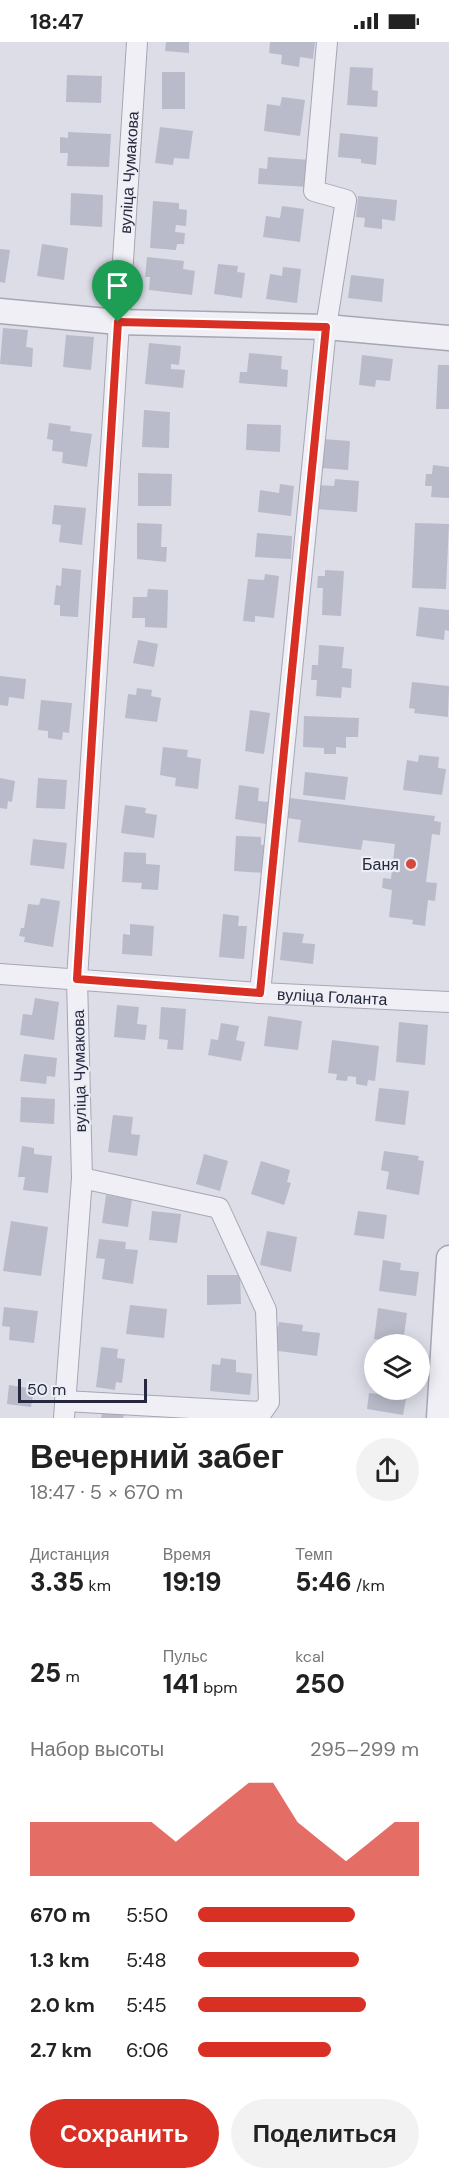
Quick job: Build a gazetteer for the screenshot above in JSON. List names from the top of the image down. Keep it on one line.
{"streets":{"street":["вуліца Чумакова","вуліца Голанта"]},"crossings":[["вуліца Чумакова","вуліца Голанта"]],"places":["Баня"],"scale_bar":"50 m","page":{"status":"18:47","scale":"50 m","heading":["Вечерний забег","18:47 · 5 × 670 m"],"stats":[["Дистанция","3.35 km"],["Время","19:19"],["Темп","5:46 /km"],["25 m"],["Пульс","141 bpm"],["kcal","250"]],"chart":["Набор высоты","295–299 m"],"list":[{"name":"670 m","note":"5:50"},{"name":"1.3 km","note":"5:48"},{"name":"2.0 km","note":"5:45"},{"name":"2.7 km","note":"6:06"}],"buttons":["Сохранить","Поделиться"]}}
